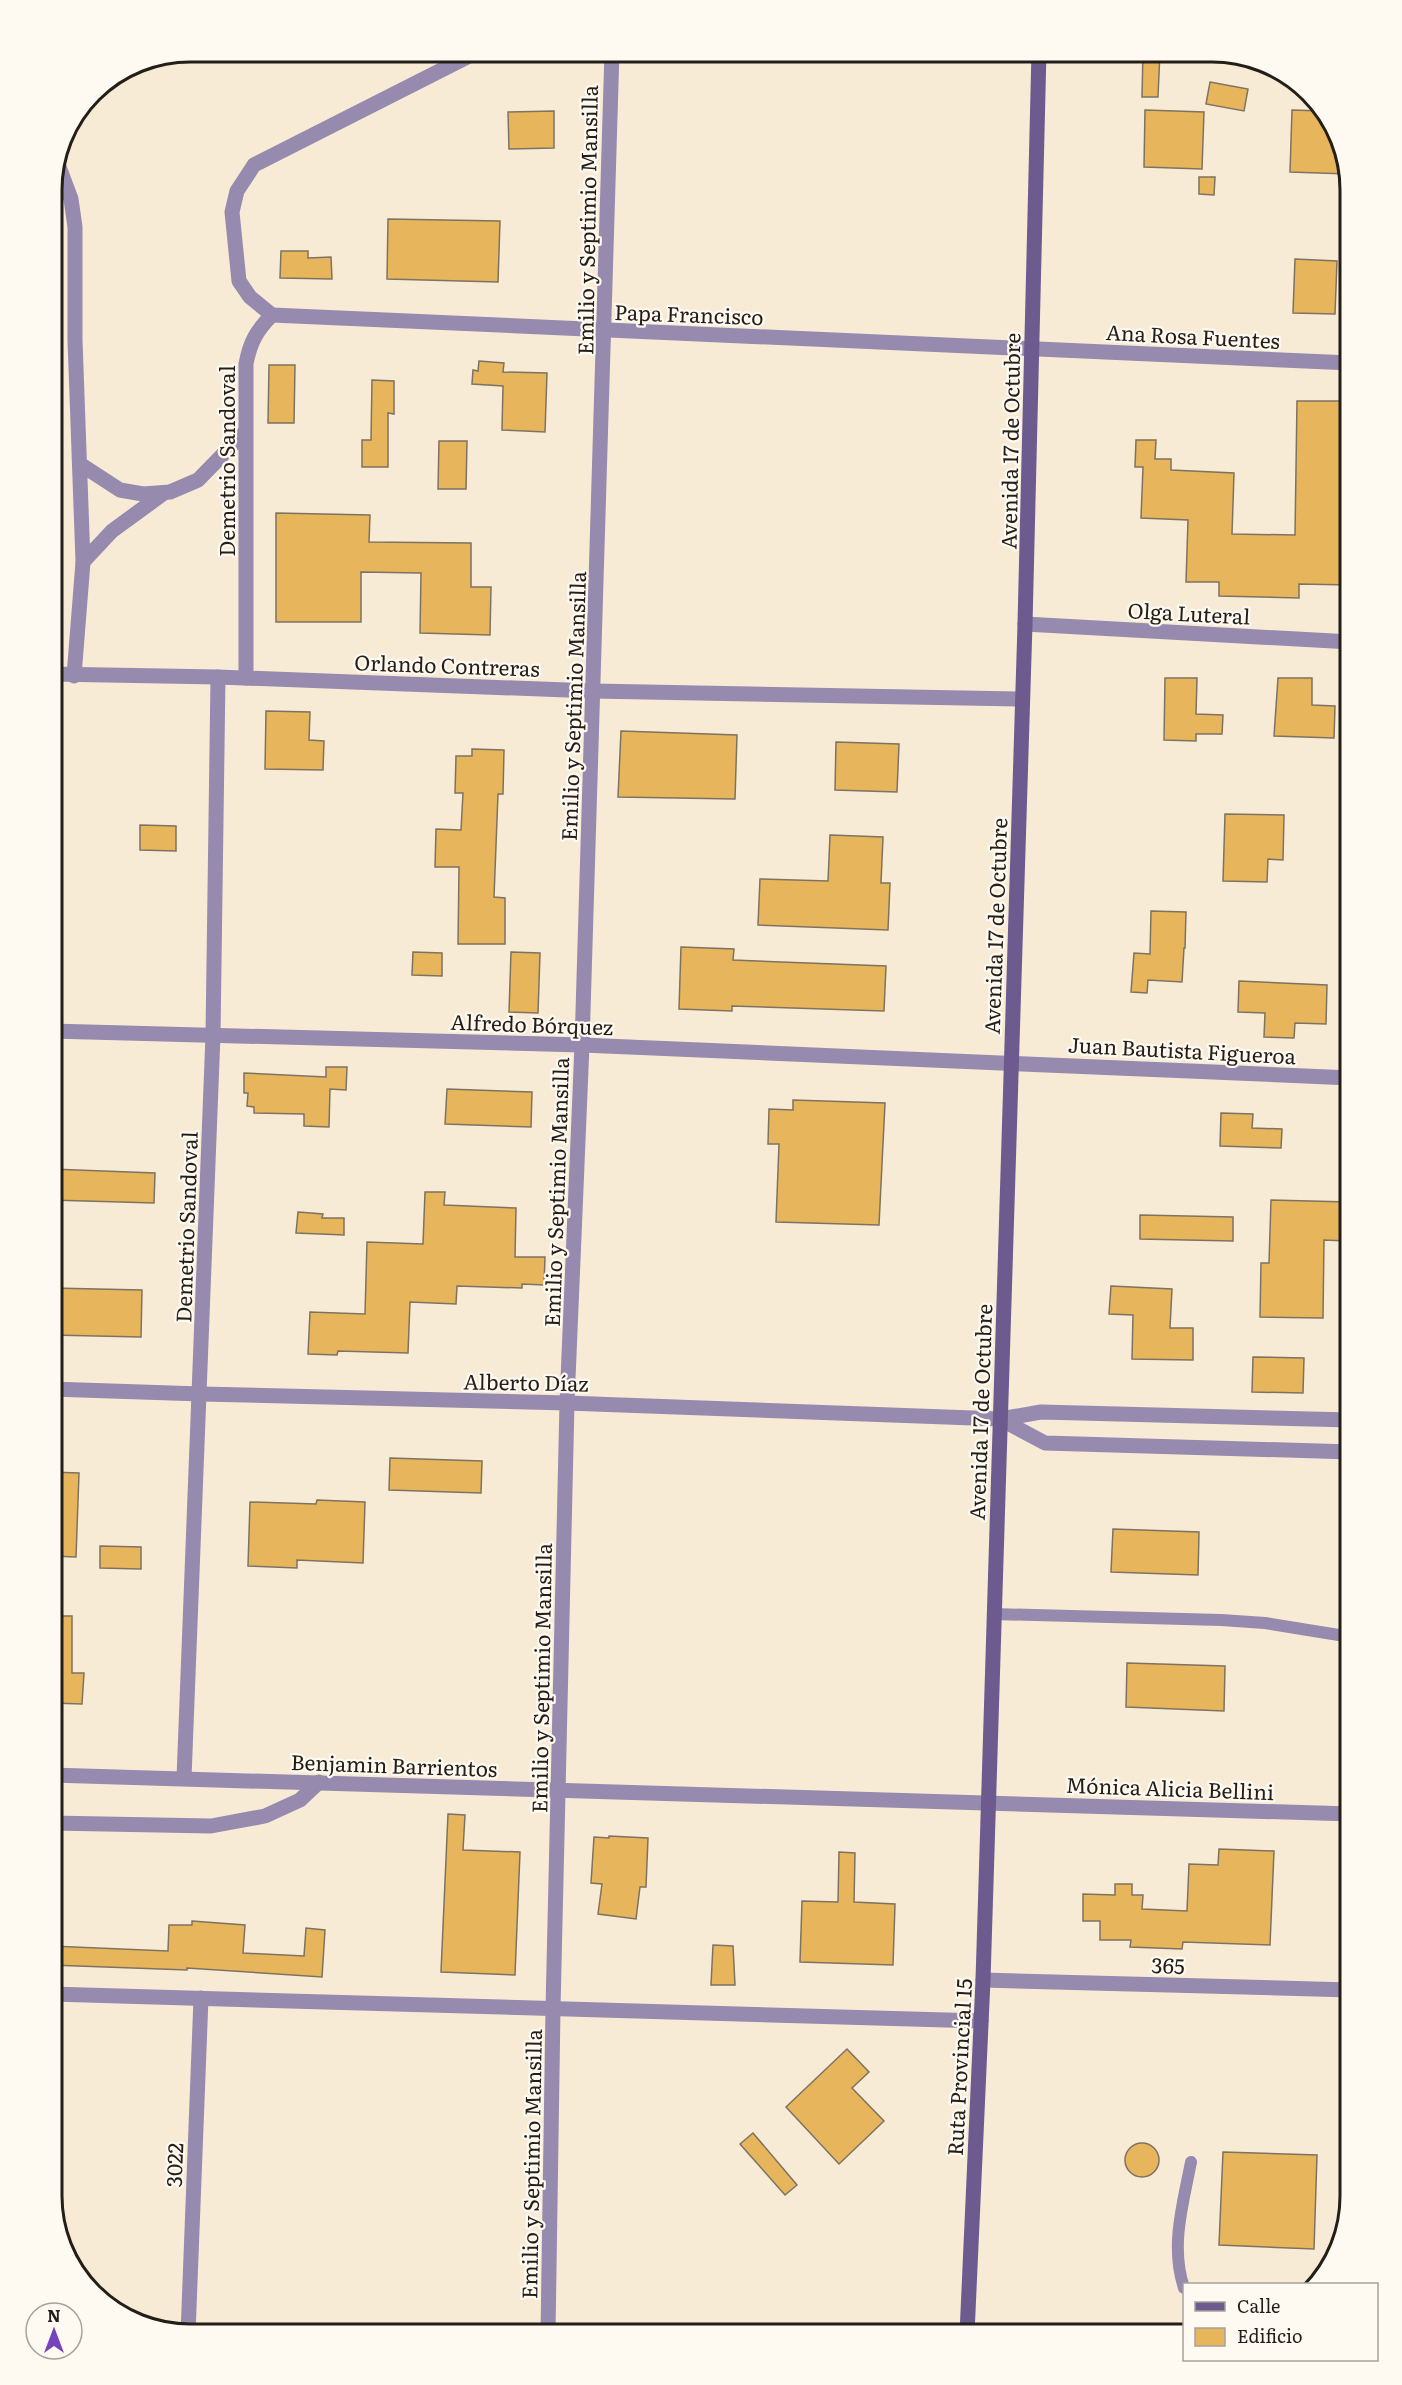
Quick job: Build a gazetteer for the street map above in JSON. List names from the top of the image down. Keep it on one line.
{"streets":{"main road":["Avenida 17 de Octubre","Ruta Provincial 15"],"street":["Emilio y Septimio Mansilla","Papa Francisco","Ana Rosa Fuentes","Demetrio Sandoval","Olga Luteral","Orlando Contreras","Alfredo Bórquez","Juan Bautista Figueroa","Alberto Díaz","Benjamin Barrientos","Mónica Alicia Bellini","365","3022"]},"crossings":[["Emilio y Septimio Mansilla","Papa Francisco"],["Emilio y Septimio Mansilla","Orlando Contreras"],["Emilio y Septimio Mansilla","Alfredo Bórquez"],["Emilio y Septimio Mansilla","Alberto Díaz"],["Emilio y Septimio Mansilla","Benjamin Barrientos"],["Papa Francisco","Ana Rosa Fuentes"],["Papa Francisco","Avenida 17 de Octubre"],["Papa Francisco","Demetrio Sandoval"],["Ana Rosa Fuentes","Avenida 17 de Octubre"],["Avenida 17 de Octubre","Olga Luteral"],["Avenida 17 de Octubre","Orlando Contreras"],["Avenida 17 de Octubre","Alfredo Bórquez"],["Avenida 17 de Octubre","Juan Bautista Figueroa"],["Avenida 17 de Octubre","Alberto Díaz"],["Avenida 17 de Octubre","Benjamin Barrientos"],["Avenida 17 de Octubre","Mónica Alicia Bellini"],["Avenida 17 de Octubre","Ruta Provincial 15"],["Demetrio Sandoval","Orlando Contreras"],["Demetrio Sandoval","Alfredo Bórquez"],["Demetrio Sandoval","Alberto Díaz"],["Demetrio Sandoval","Benjamin Barrientos"],["Alfredo Bórquez","Juan Bautista Figueroa"],["Benjamin Barrientos","Mónica Alicia Bellini"],["Benjamin Barrientos","Ruta Provincial 15"],["Mónica Alicia Bellini","Ruta Provincial 15"],["365","Ruta Provincial 15"]],"legend":["Calle","Edificio"],"north":"top"}
